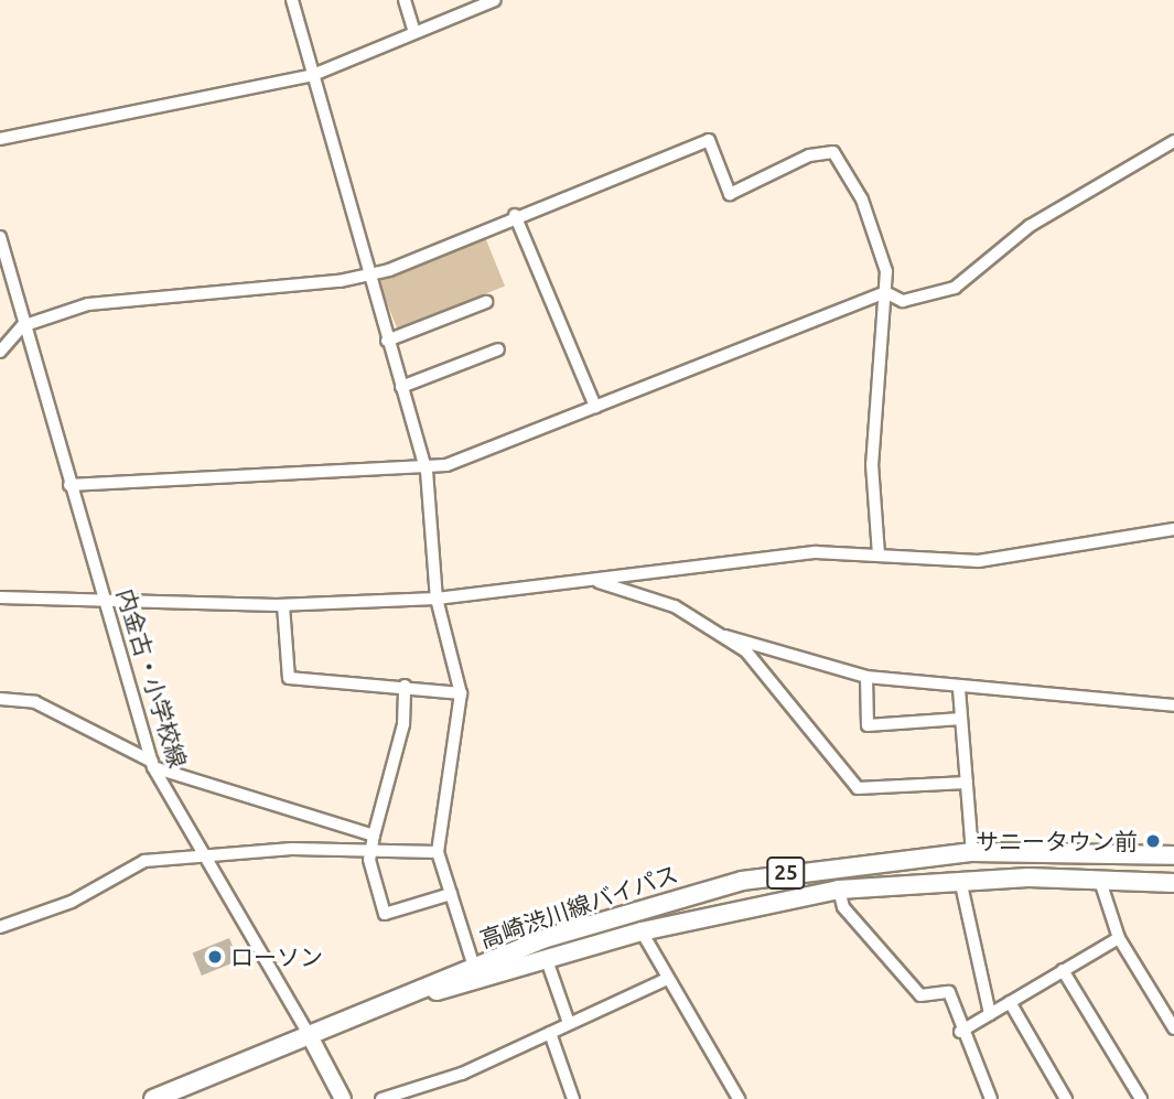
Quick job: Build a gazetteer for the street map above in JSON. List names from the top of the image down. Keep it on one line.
{"streets":{"main road":["25","高崎渋川線バイパス"],"street":["内金古・小学校線"]},"crossings":[["内金古・小学校線","高崎渋川線バイパス"]],"places":["サニータウン前","ローソン"]}
